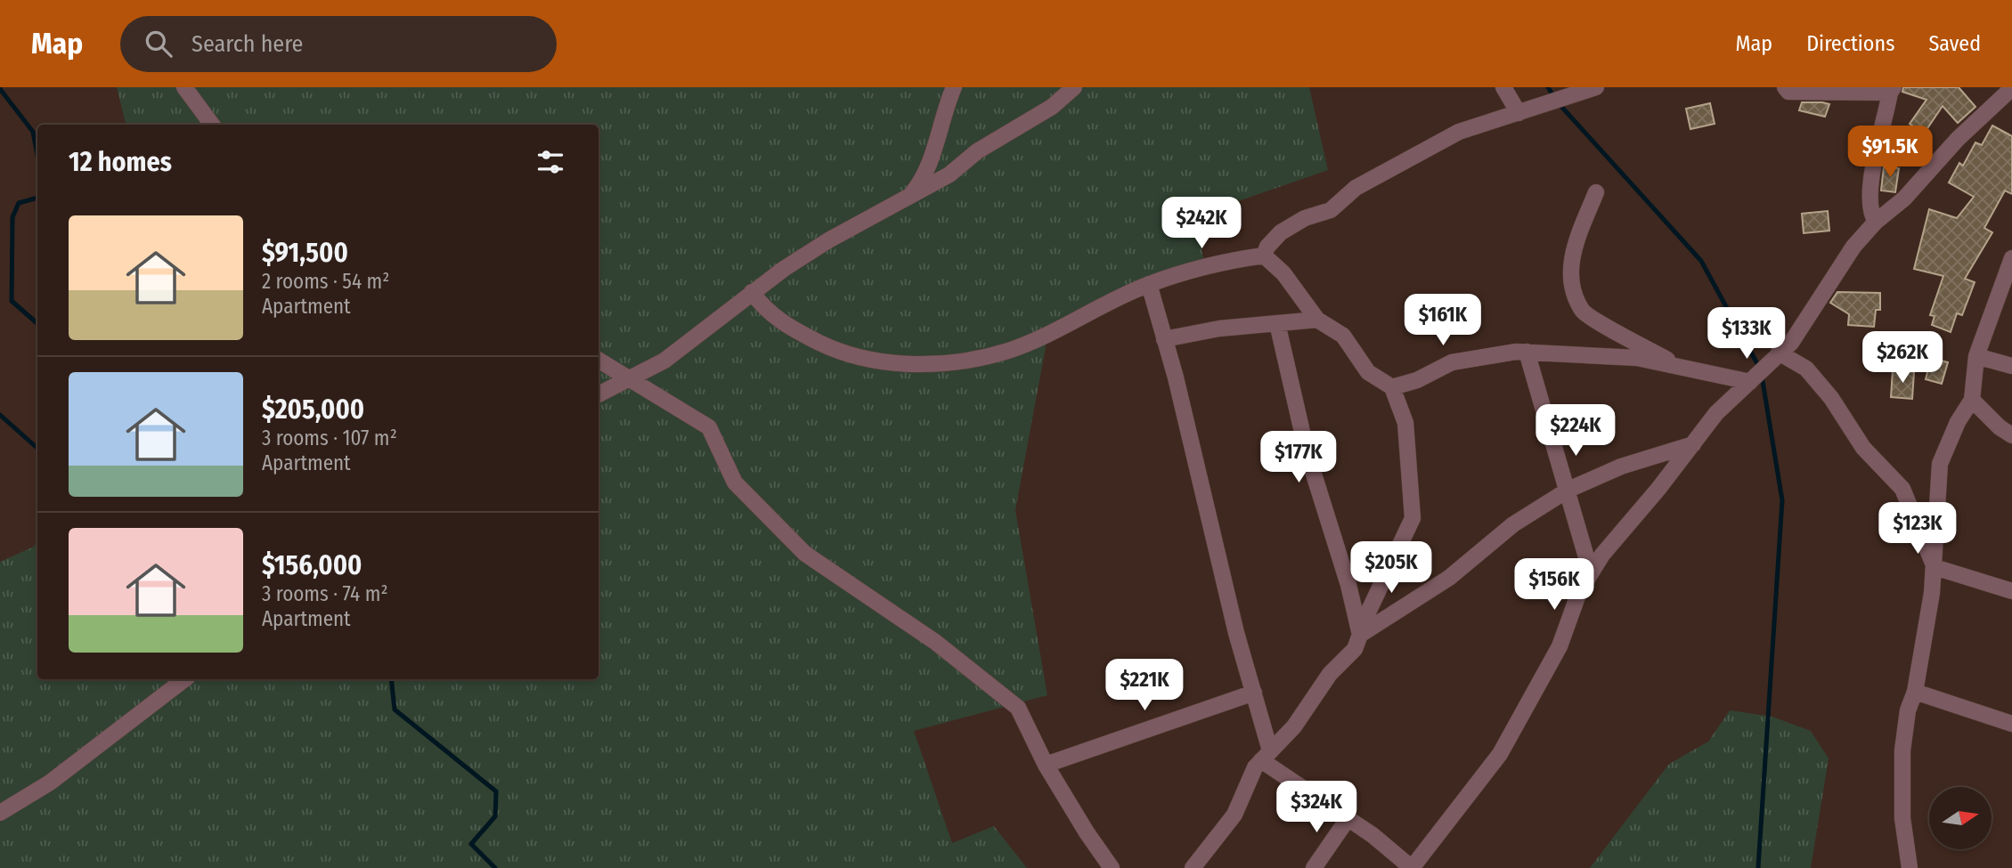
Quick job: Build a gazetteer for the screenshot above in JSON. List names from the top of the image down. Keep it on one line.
{"north":"right","page":{"header":"Map","search":"Search here","nav":["Map","Directions","Saved"],"heading":"12 homes","price":["$91.5K","$242K","$161K","$133K","$262K","$224K","$177K","$123K","$205K","$156K","$221K","$324K"],"list":[{"name":"$91,500","note":"2 rooms · 54 m² · Apartment"},{"name":"$205,000","note":"3 rooms · 107 m² · Apartment"},{"name":"$156,000","note":"3 rooms · 74 m² · Apartment"}]}}
